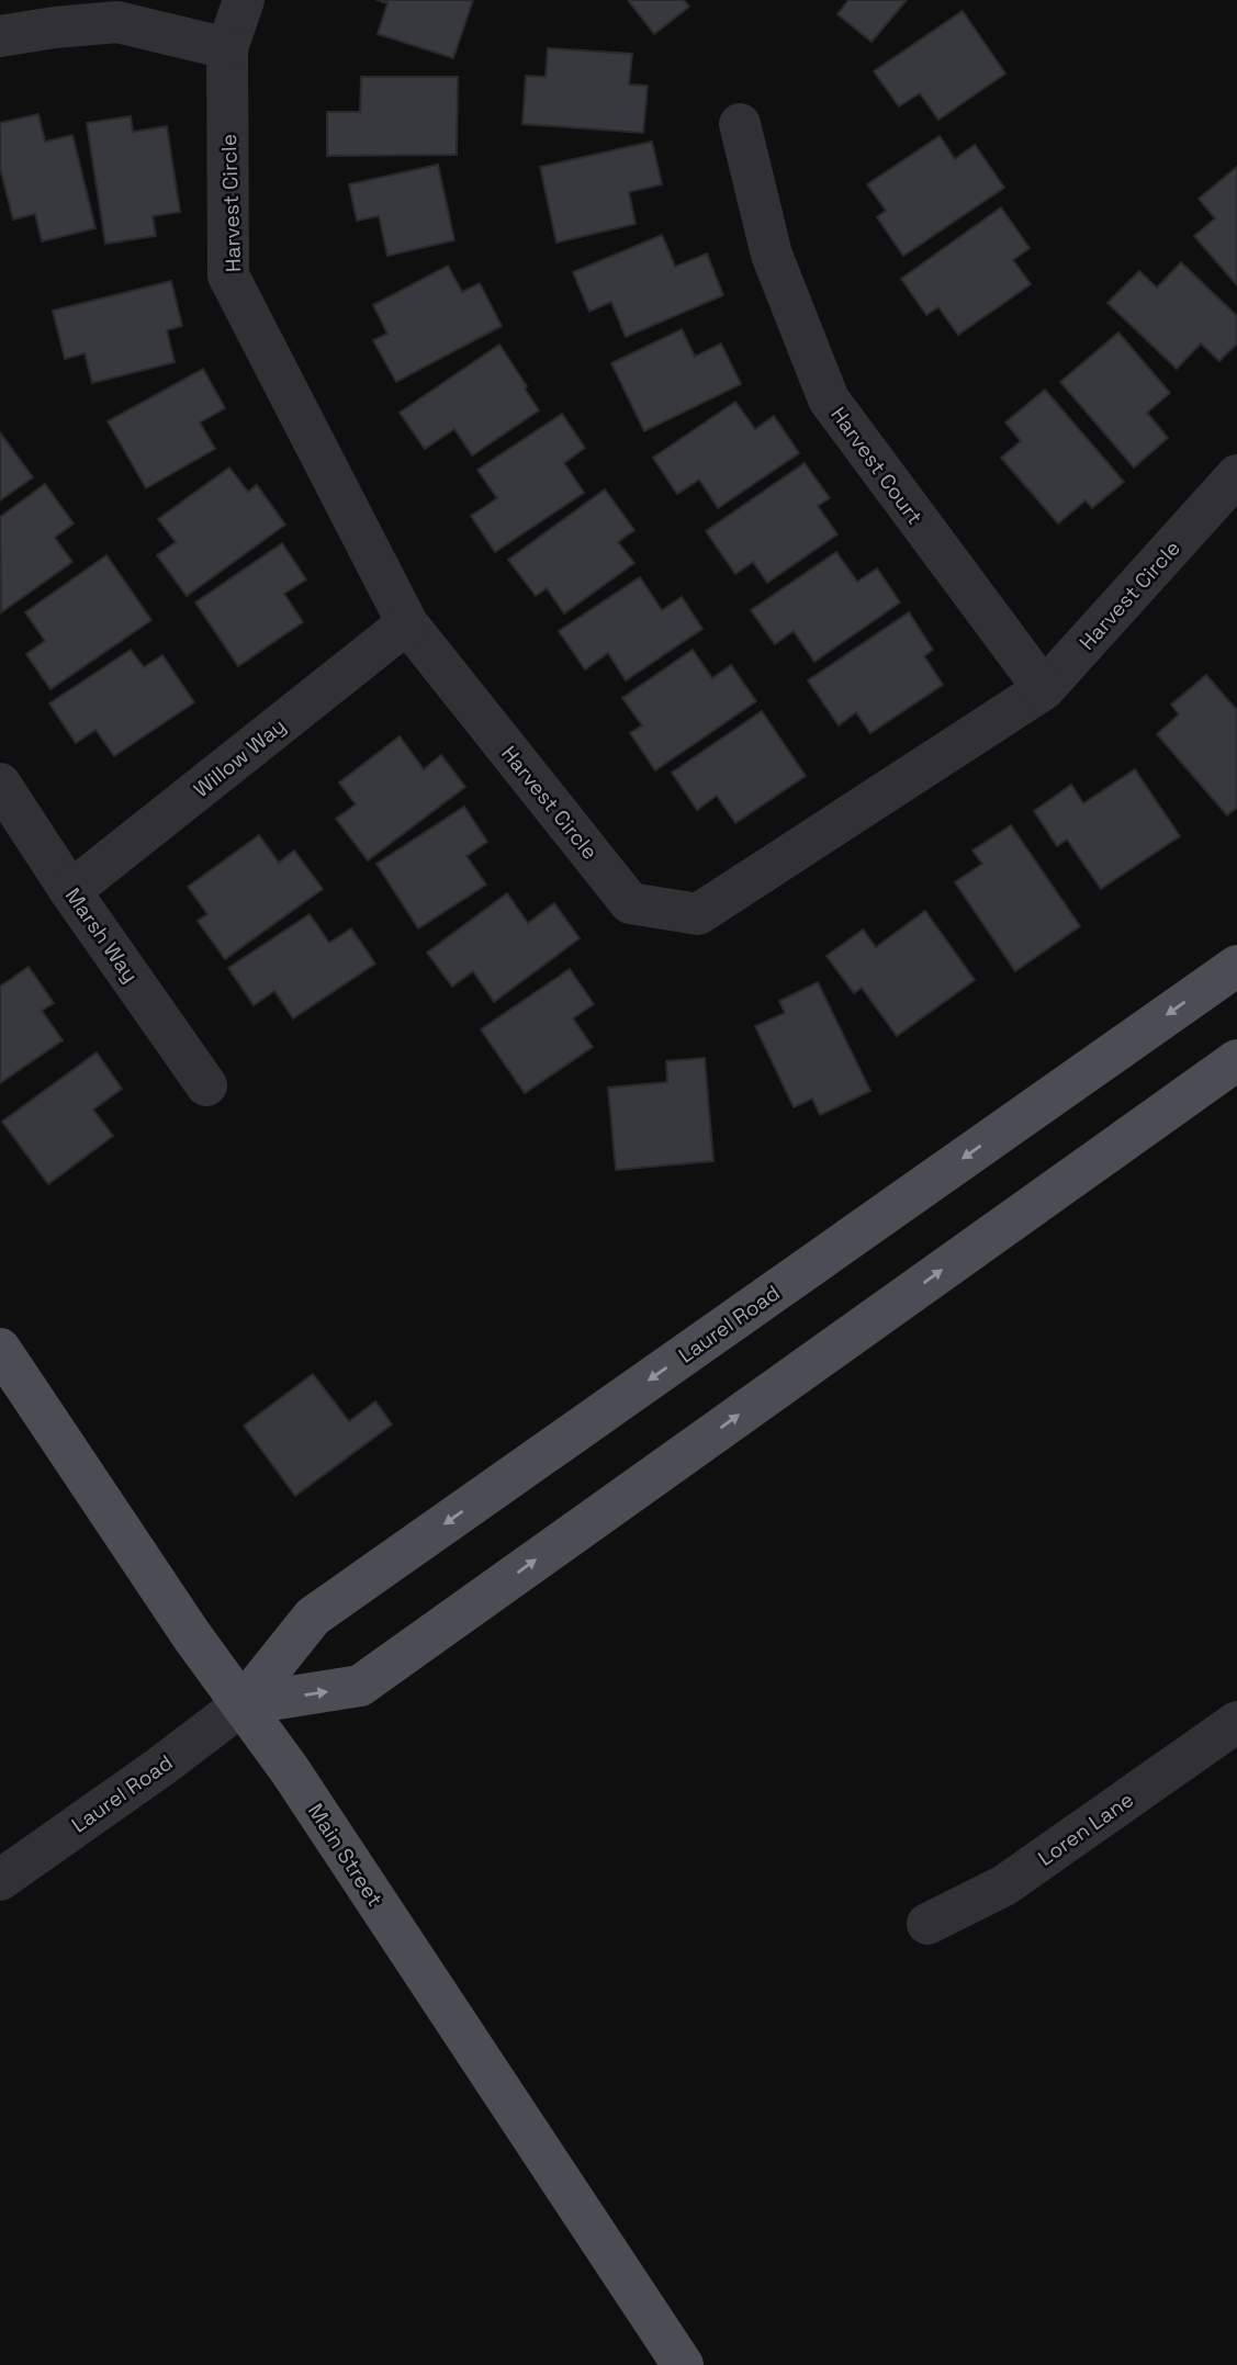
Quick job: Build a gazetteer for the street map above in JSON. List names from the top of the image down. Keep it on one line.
{"streets":{"main road":["Laurel Road","Main Street"],"street":["Harvest Circle","Harvest Court","Willow Way","Marsh Way","Loren Lane"]},"crossings":[["Harvest Circle","Harvest Court"],["Harvest Circle","Willow Way"],["Willow Way","Marsh Way"],["Laurel Road","Main Street"]]}
